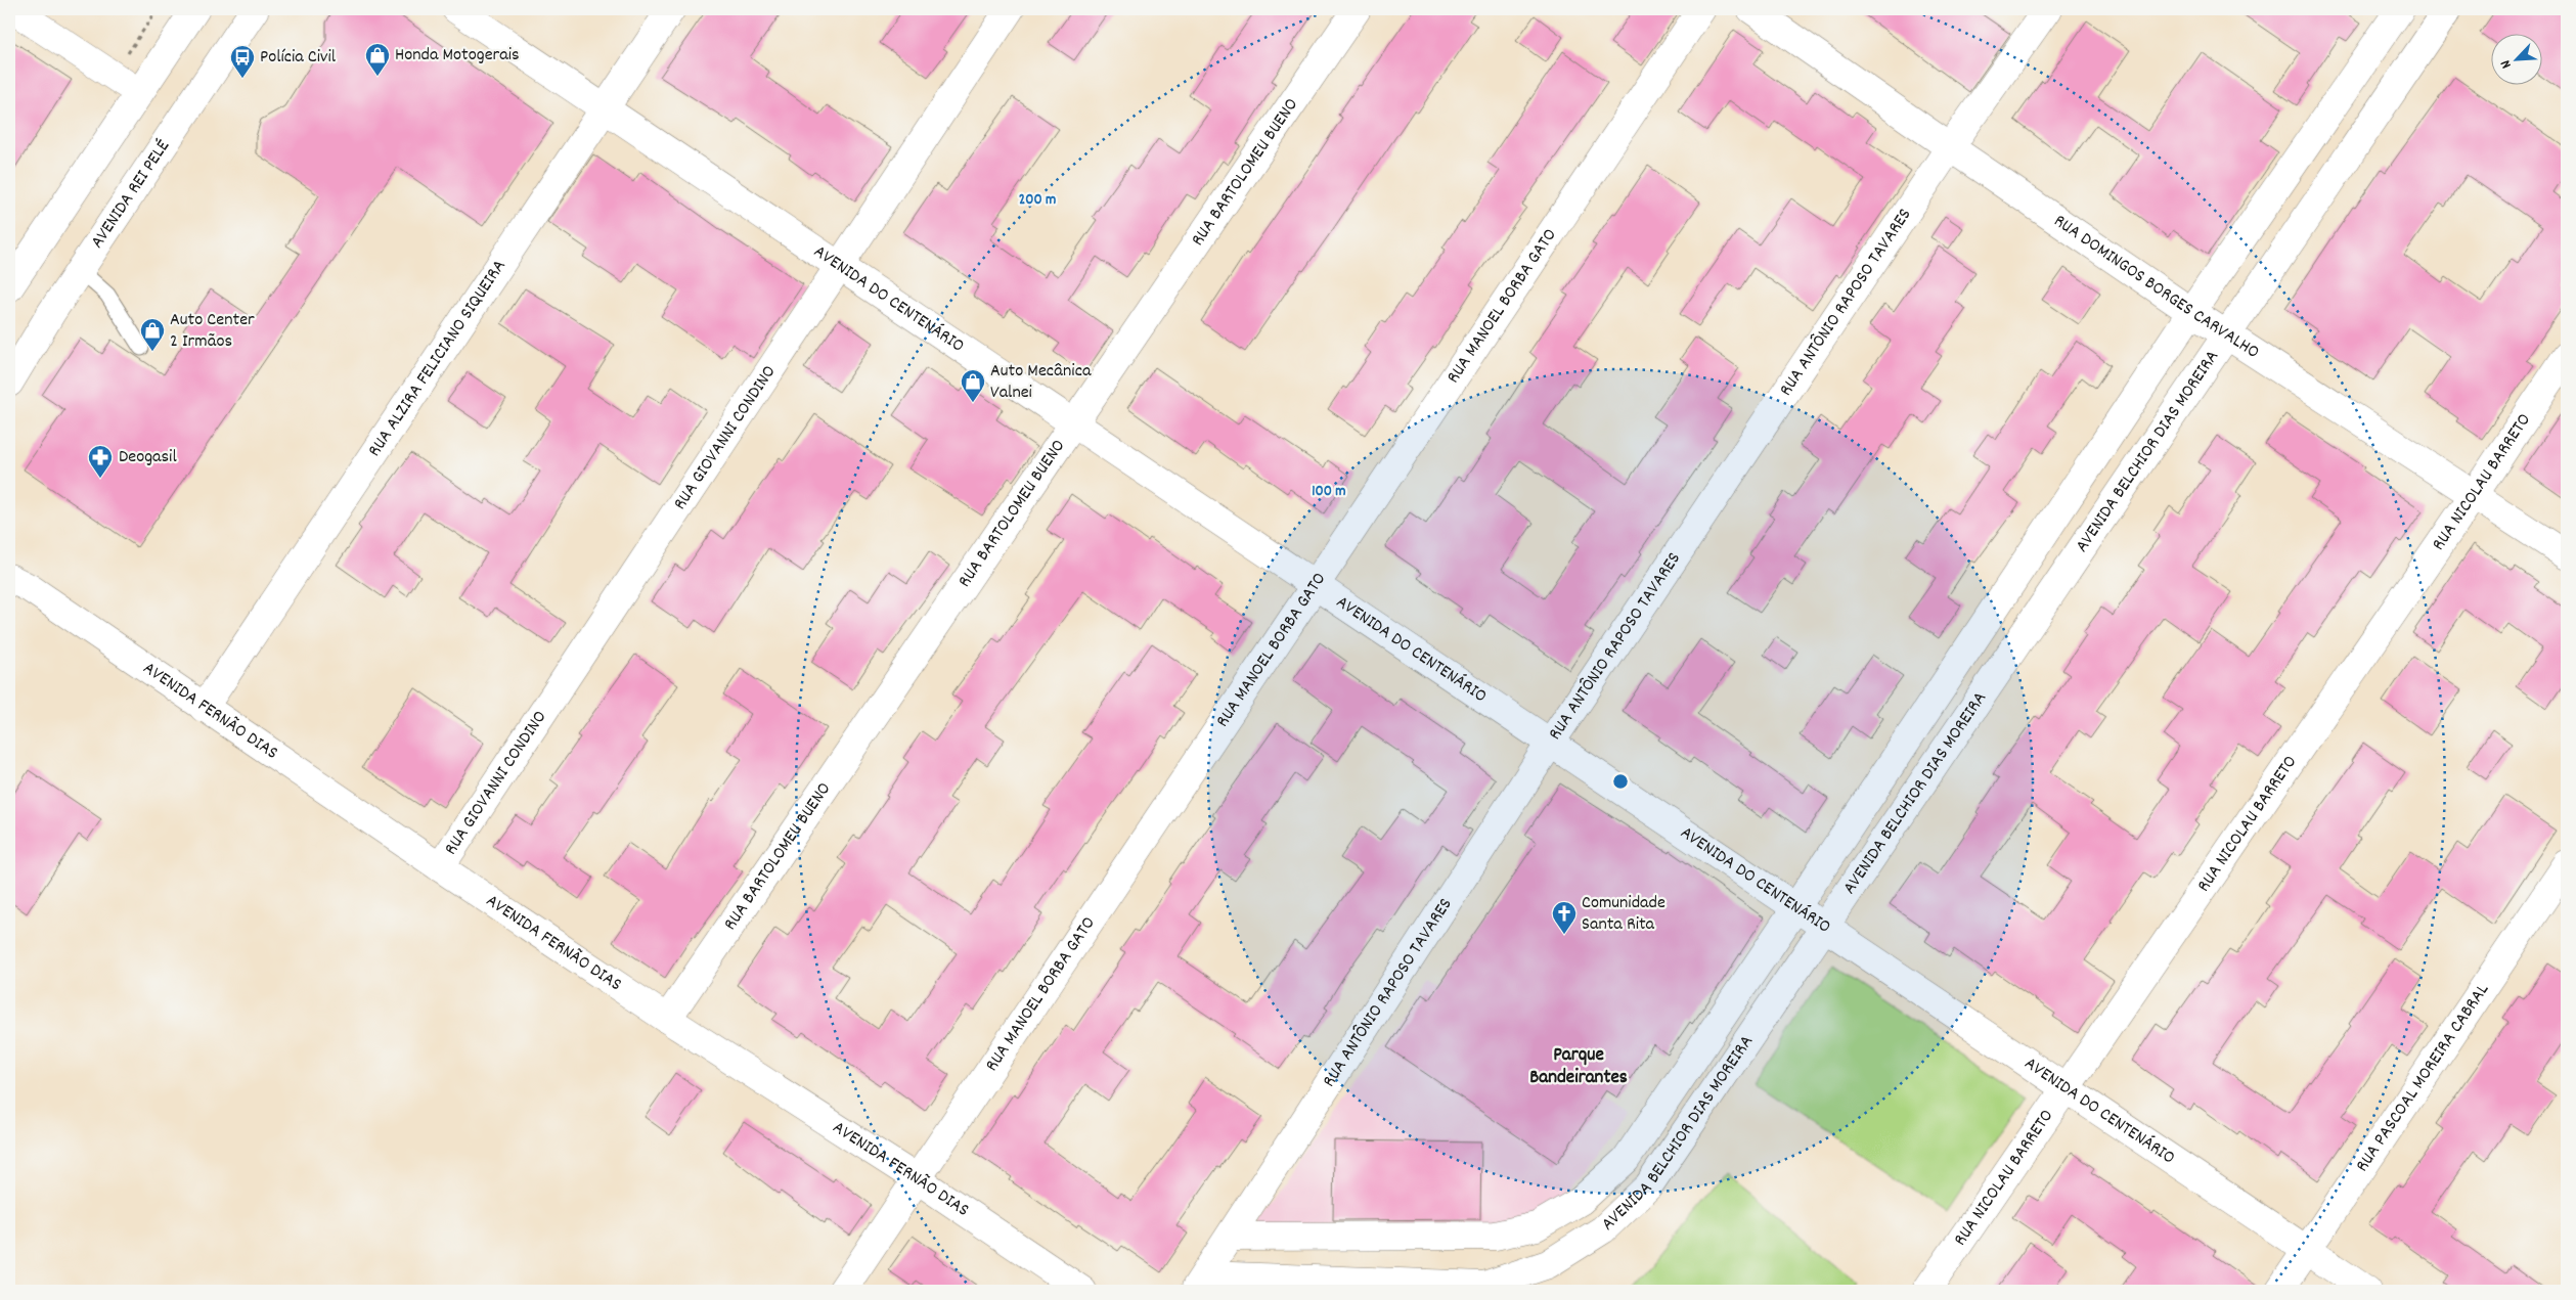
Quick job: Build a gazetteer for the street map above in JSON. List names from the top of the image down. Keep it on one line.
{"streets":{"street":["RUA BARTOLOMEU BUENO","AVENIDA REI PELÉ","RUA DOMINGOS BORGES CARVALHO","AVENIDA DO CENTENÁRIO","RUA ANTÔNIO RAPOSO TAVARES","RUA MANOEL BORBA GATO","RUA ALZIRA FELICIANO SIQUEIRA","RUA GIOVANNI CONDINO","AVENIDA BELCHIOR DIAS MOREIRA","RUA NICOLAU BARRETO","AVENIDA FERNÃO DIAS","RUA PASCOAL MOREIRA CABRAL"]},"crossings":[["RUA BARTOLOMEU BUENO","AVENIDA DO CENTENÁRIO"],["RUA BARTOLOMEU BUENO","AVENIDA FERNÃO DIAS"],["RUA DOMINGOS BORGES CARVALHO","RUA ANTÔNIO RAPOSO TAVARES"],["RUA DOMINGOS BORGES CARVALHO","AVENIDA BELCHIOR DIAS MOREIRA"],["RUA DOMINGOS BORGES CARVALHO","RUA NICOLAU BARRETO"],["AVENIDA DO CENTENÁRIO","RUA ANTÔNIO RAPOSO TAVARES"],["AVENIDA DO CENTENÁRIO","RUA MANOEL BORBA GATO"],["AVENIDA DO CENTENÁRIO","RUA ALZIRA FELICIANO SIQUEIRA"],["AVENIDA DO CENTENÁRIO","RUA GIOVANNI CONDINO"],["AVENIDA DO CENTENÁRIO","AVENIDA BELCHIOR DIAS MOREIRA"],["AVENIDA DO CENTENÁRIO","RUA NICOLAU BARRETO"],["AVENIDA DO CENTENÁRIO","RUA PASCOAL MOREIRA CABRAL"],["RUA ANTÔNIO RAPOSO TAVARES","AVENIDA BELCHIOR DIAS MOREIRA"],["RUA MANOEL BORBA GATO","AVENIDA FERNÃO DIAS"],["RUA ALZIRA FELICIANO SIQUEIRA","AVENIDA FERNÃO DIAS"],["RUA GIOVANNI CONDINO","AVENIDA FERNÃO DIAS"]],"districts":["Parque Bandeirantes"],"places":{"shop":["Honda Motogerais","Auto Center 2 Irmãos","Auto Mecânica Valnei"],"bus stop":["Polícia Civil"],"pharmacy":["Deogasil"],"church":["Comunidade Santa Rita"]},"north":"bottom left","rings":["200 m","100 m"]}
